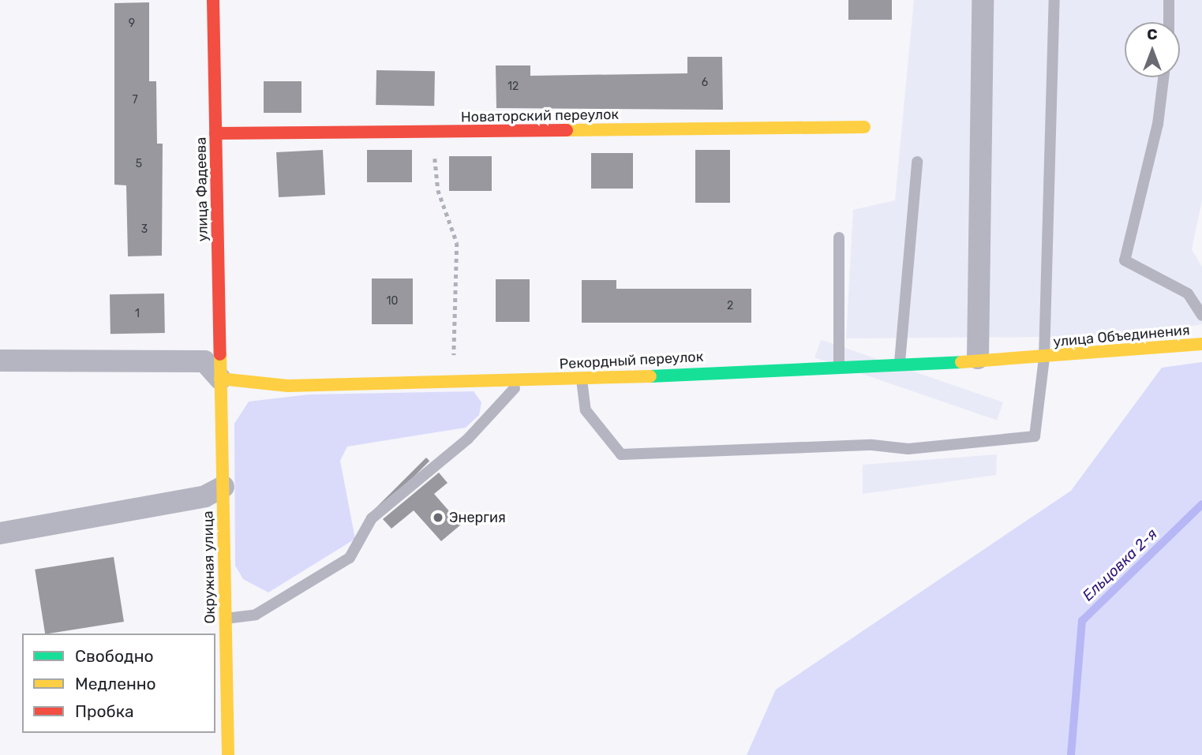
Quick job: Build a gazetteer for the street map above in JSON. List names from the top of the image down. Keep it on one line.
{"streets":{"main road":["Новаторский переулок","улица Фадеева","улица Объединения","Рекордный переулок","Окружная улица"]},"crossings":[["Новаторский переулок","улица Фадеева"],["улица Фадеева","Рекордный переулок"],["улица Фадеева","Окружная улица"],["улица Объединения","Рекордный переулок"],["Рекордный переулок","Окружная улица"]],"water":["Ельцовка 2-я"],"places":["Энергия"],"house_numbers":["9","6","12","7","5","3","10","2","1"],"legend":["Свободно","Медленно","Пробка"],"north":"top"}
